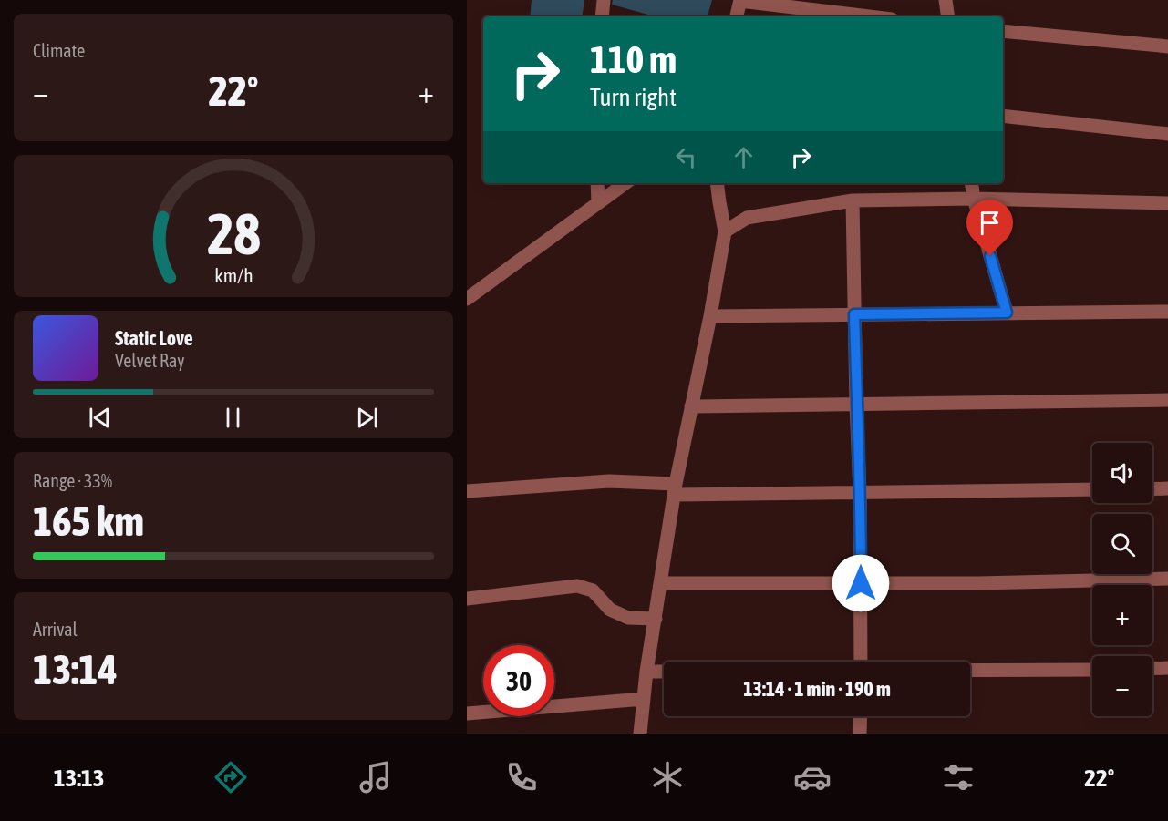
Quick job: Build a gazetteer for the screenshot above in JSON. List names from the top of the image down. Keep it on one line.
{"page":{"tile":["Climate",["Range · 33%","165 km"],["Arrival","13:14"]],"turn":["110 m","Turn right"],"heat":["−","22°","+"],"song":["Static Love","Velvet Ray"],"map_buttons":["+","−"],"limit":"30","trip":"13:14 · 1 min · 190 m","tabs":["13:13","22°"],"gauge":["28","km/h"]}}
